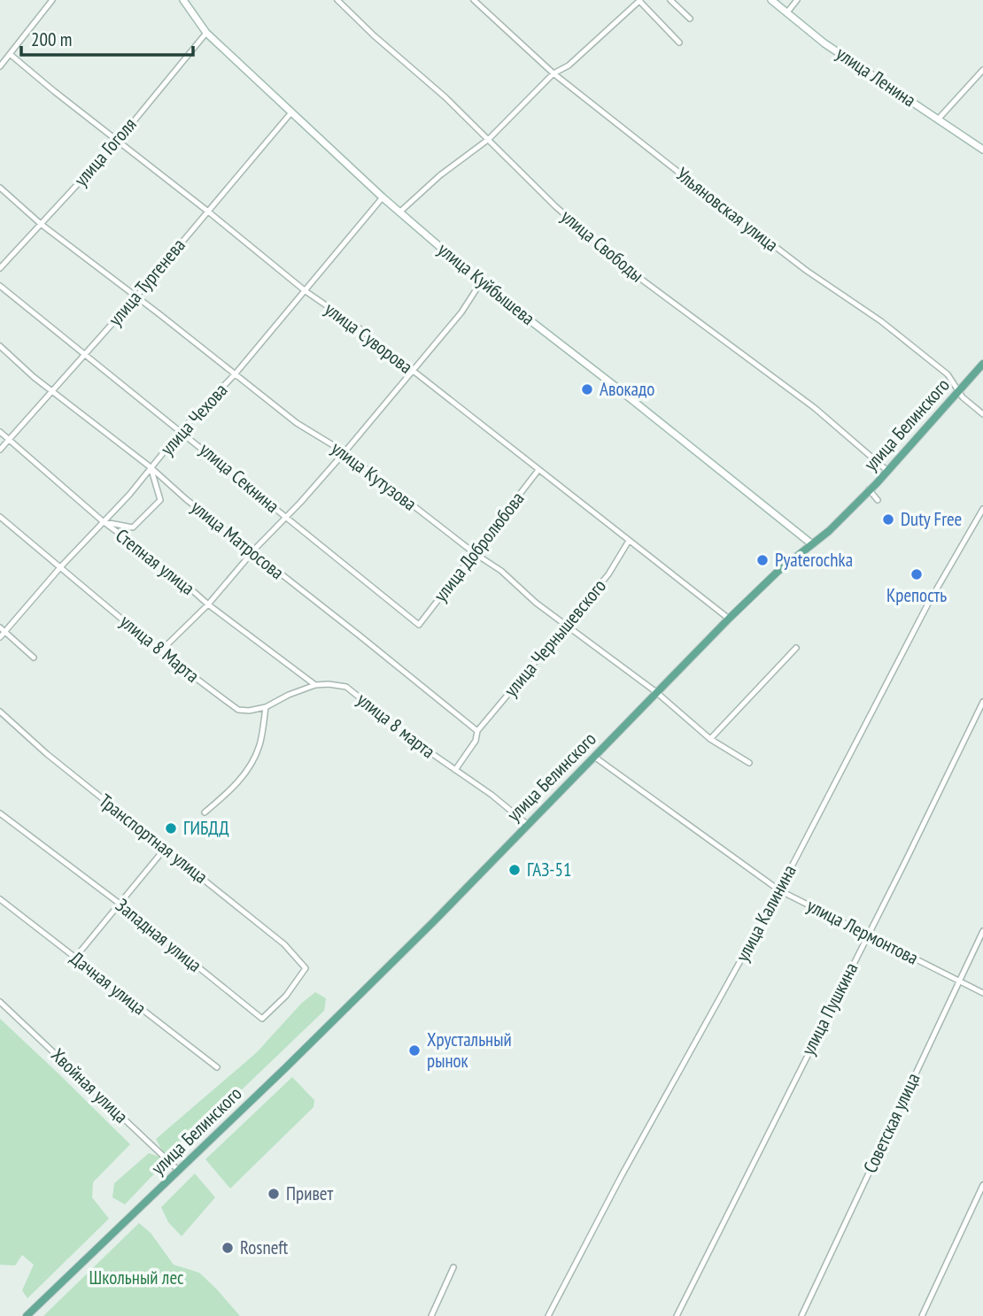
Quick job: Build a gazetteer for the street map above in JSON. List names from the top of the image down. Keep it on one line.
{"streets":{"main road":["улица Ленина","улица Куйбышева","улица Белинского"],"street":["улица Гоголя","Ульяновская улица","улица Свободы","улица Тургенева","улица Суворова","улица Чехова","улица Кутузова","улица Секнина","улица Матросова","улица Добролюбова","Степная улица","улица Чернышевского","улица 8 Марта","улица 8 марта","Транспортная улица","улица Калинина","улица Лермонтова","Западная улица","Дачная улица","улица Пушкина","Хвойная улица","Советская улица"]},"crossings":[["улица Гоголя","улица Куйбышева"],["улица Гоголя","улица Суворова"],["улица Гоголя","улица Кутузова"],["Ульяновская улица","улица Белинского"],["улица Свободы","улица Белинского"],["улица Тургенева","улица Куйбышева"],["улица Тургенева","улица Суворова"],["улица Тургенева","улица Кутузова"],["улица Тургенева","улица Секнина"],["улица Тургенева","улица Матросова"],["улица Тургенева","Степная улица"],["улица Куйбышева","улица Чехова"],["улица Куйбышева","улица Белинского"],["улица Суворова","улица Чехова"],["улица Суворова","улица Белинского"],["улица Суворова","улица Добролюбова"],["улица Суворова","улица Чернышевского"],["улица Чехова","улица Кутузова"],["улица Чехова","улица Секнина"],["улица Чехова","улица Матросова"],["улица Чехова","Степная улица"],["улица Чехова","улица 8 Марта"],["улица Белинского","улица Кутузова"],["улица Белинского","улица 8 марта"],["улица Белинского","улица Лермонтова"],["улица Белинского","Хвойная улица"],["улица Кутузова","улица Добролюбова"],["улица Кутузова","улица Чернышевского"],["улица Секнина","улица Добролюбова"],["улица Матросова","улица Чернышевского"],["Степная улица","улица 8 марта"],["улица Чернышевского","улица 8 марта"],["улица 8 Марта","улица 8 марта"],["Транспортная улица","Западная улица"],["улица Калинина","улица Лермонтова"],["улица Лермонтова","улица Пушкина"],["улица Лермонтова","Советская улица"]],"parks":["Школьный лес"],"places":["Авокадо","Duty Free","Pyaterochka","Крепость","ГИБДД","ГАЗ-51","Хрустальный рынок","Привет","Rosneft"],"scale_bar":"200 m"}
